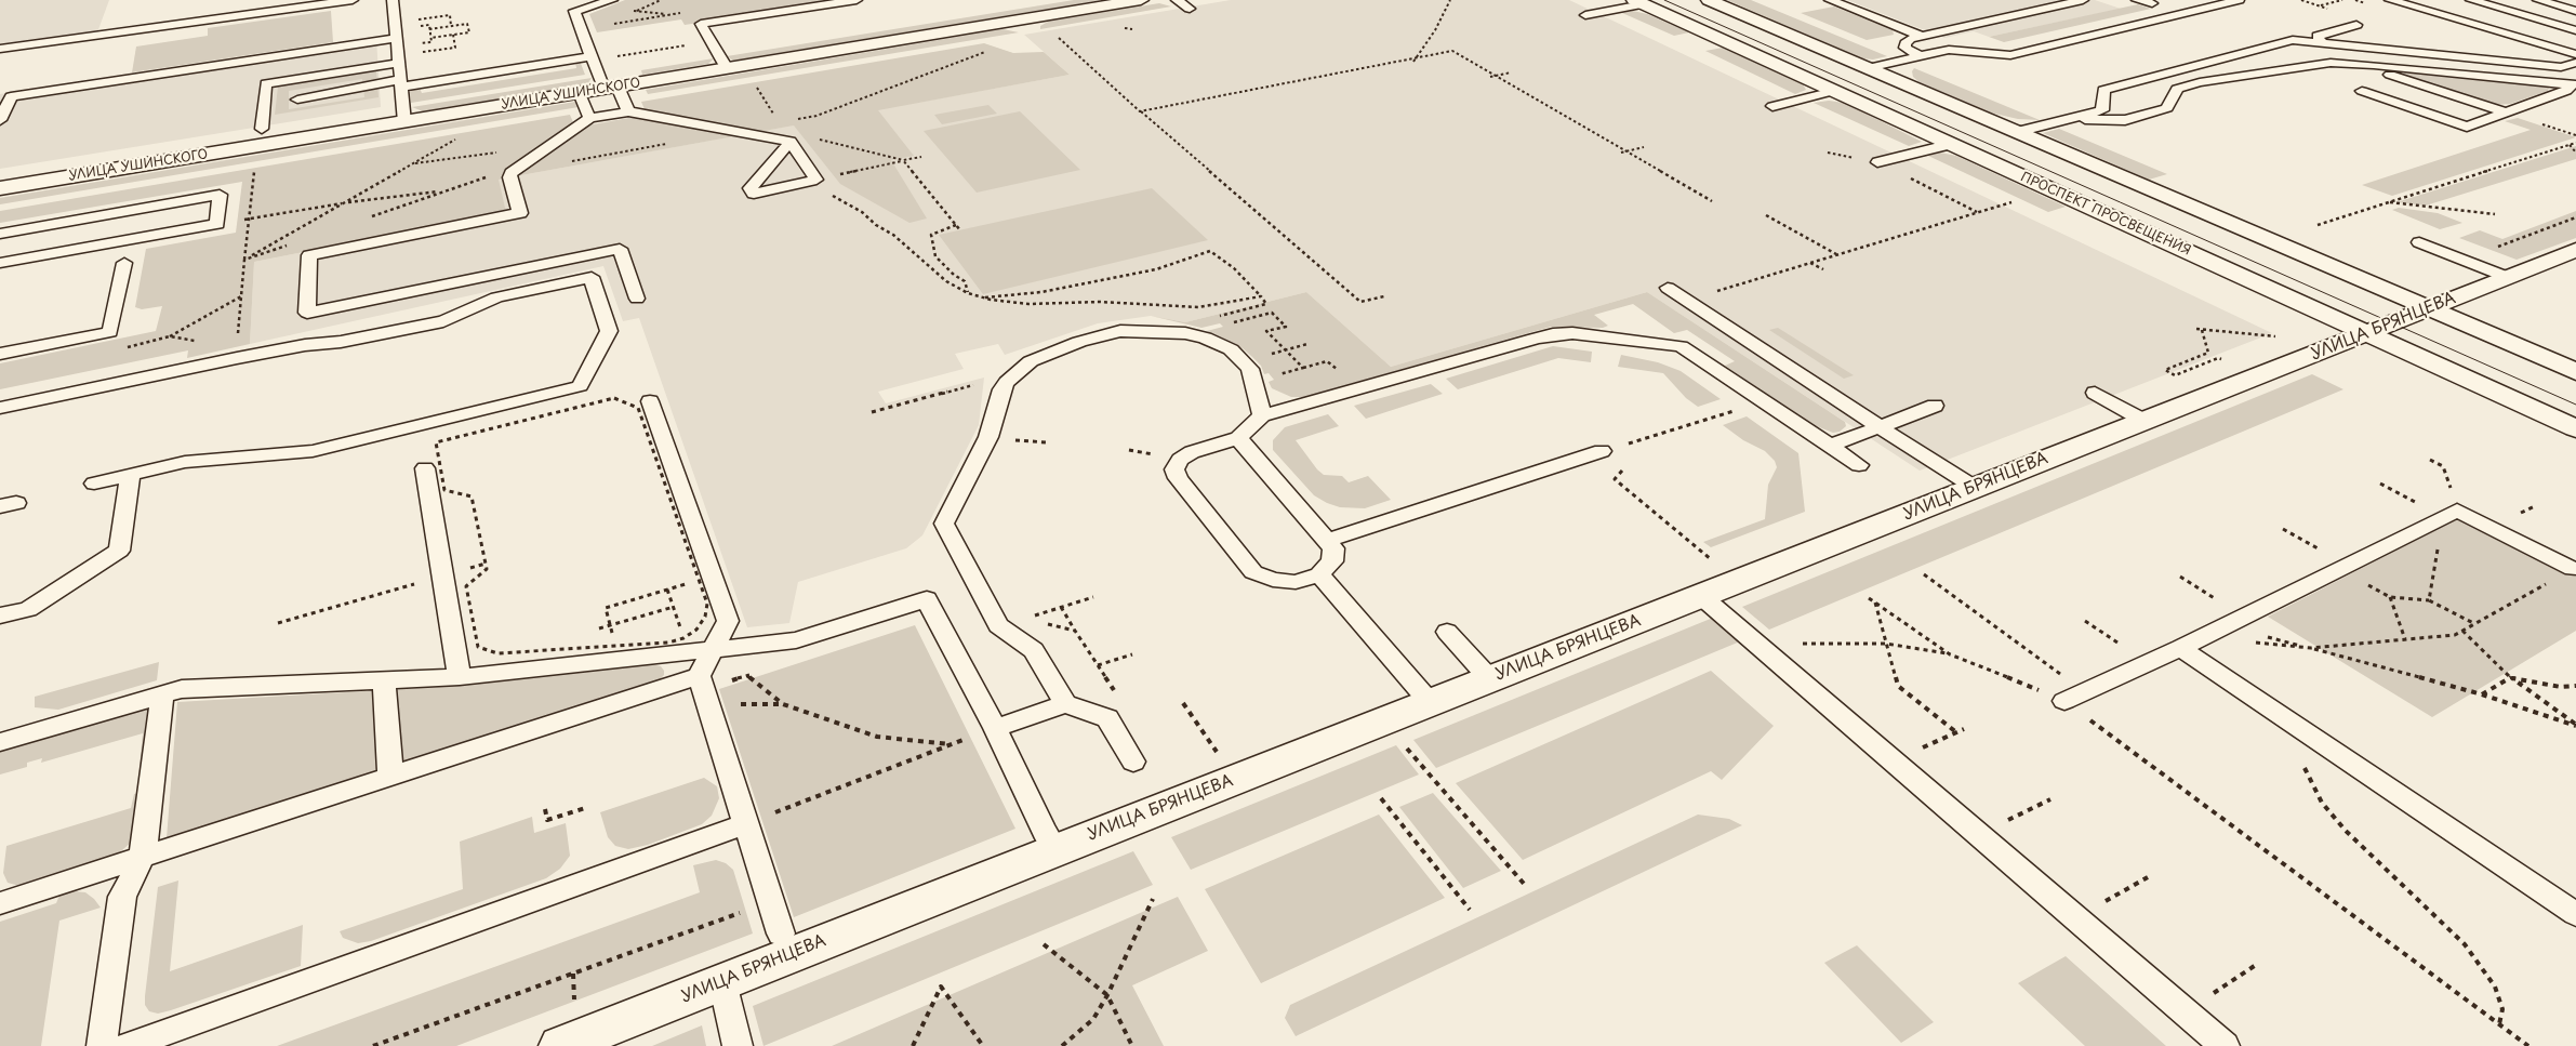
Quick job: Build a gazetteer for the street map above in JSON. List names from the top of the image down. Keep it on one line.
{"streets":{"street":["УЛИЦА УШИНСКОГО","ПРОСПЕКТ ПРОСВЕЩЕНИЯ","УЛИЦА БРЯНЦЕВА"]},"crossings":[["ПРОСПЕКТ ПРОСВЕЩЕНИЯ","УЛИЦА БРЯНЦЕВА"]]}
